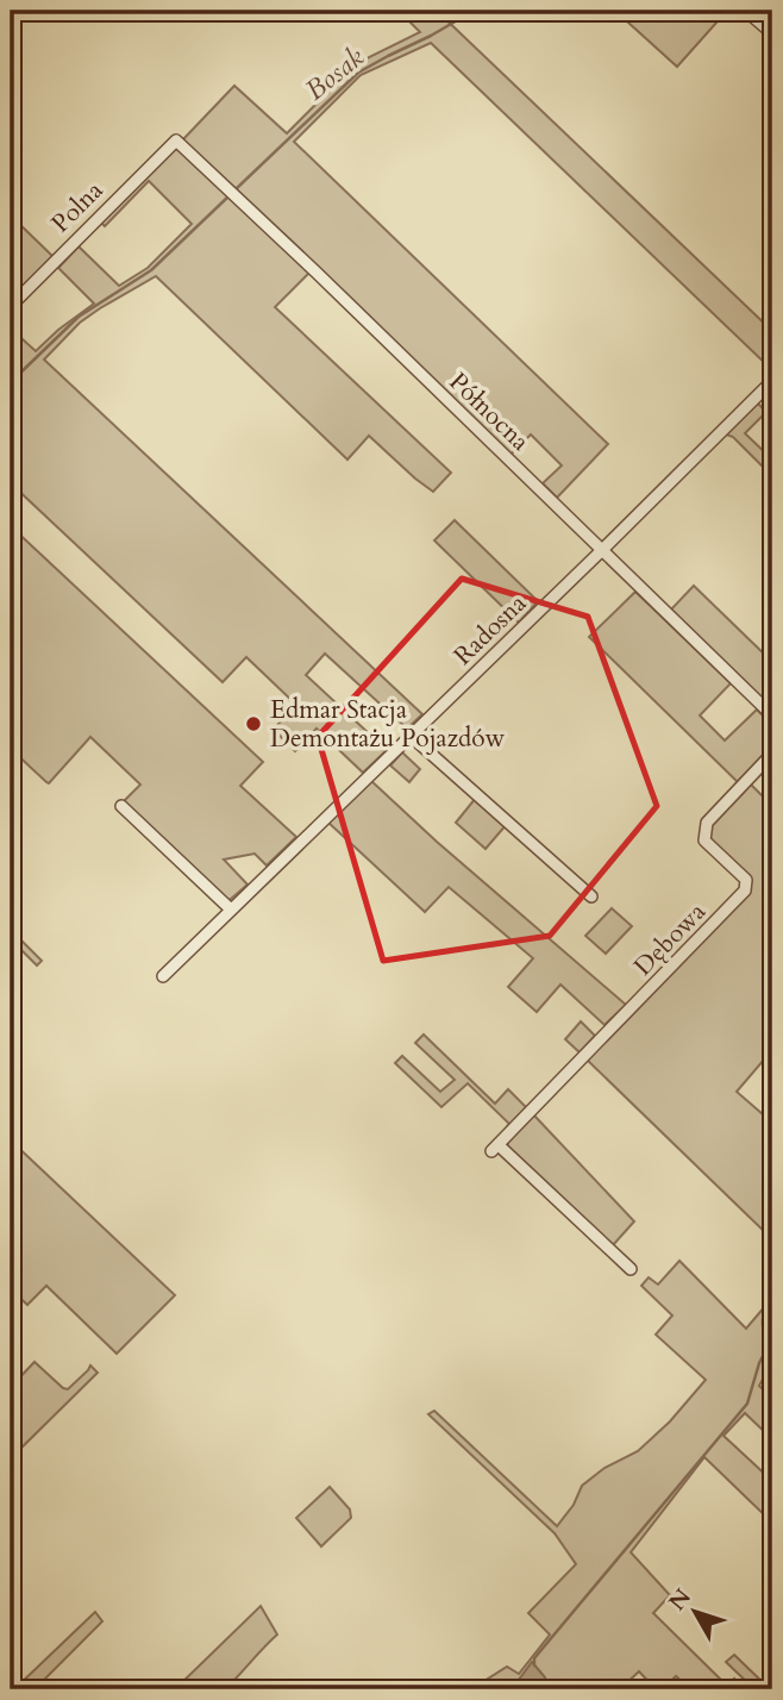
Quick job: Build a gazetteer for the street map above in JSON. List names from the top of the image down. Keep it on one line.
{"streets":{"street":["Polna","Północna","Radosna","Dębowa"]},"crossings":[["Polna","Północna"],["Północna","Radosna"]],"water":["Bosak"],"places":["Edmar Stacja Demontażu Pojazdów"],"north":"top left"}
